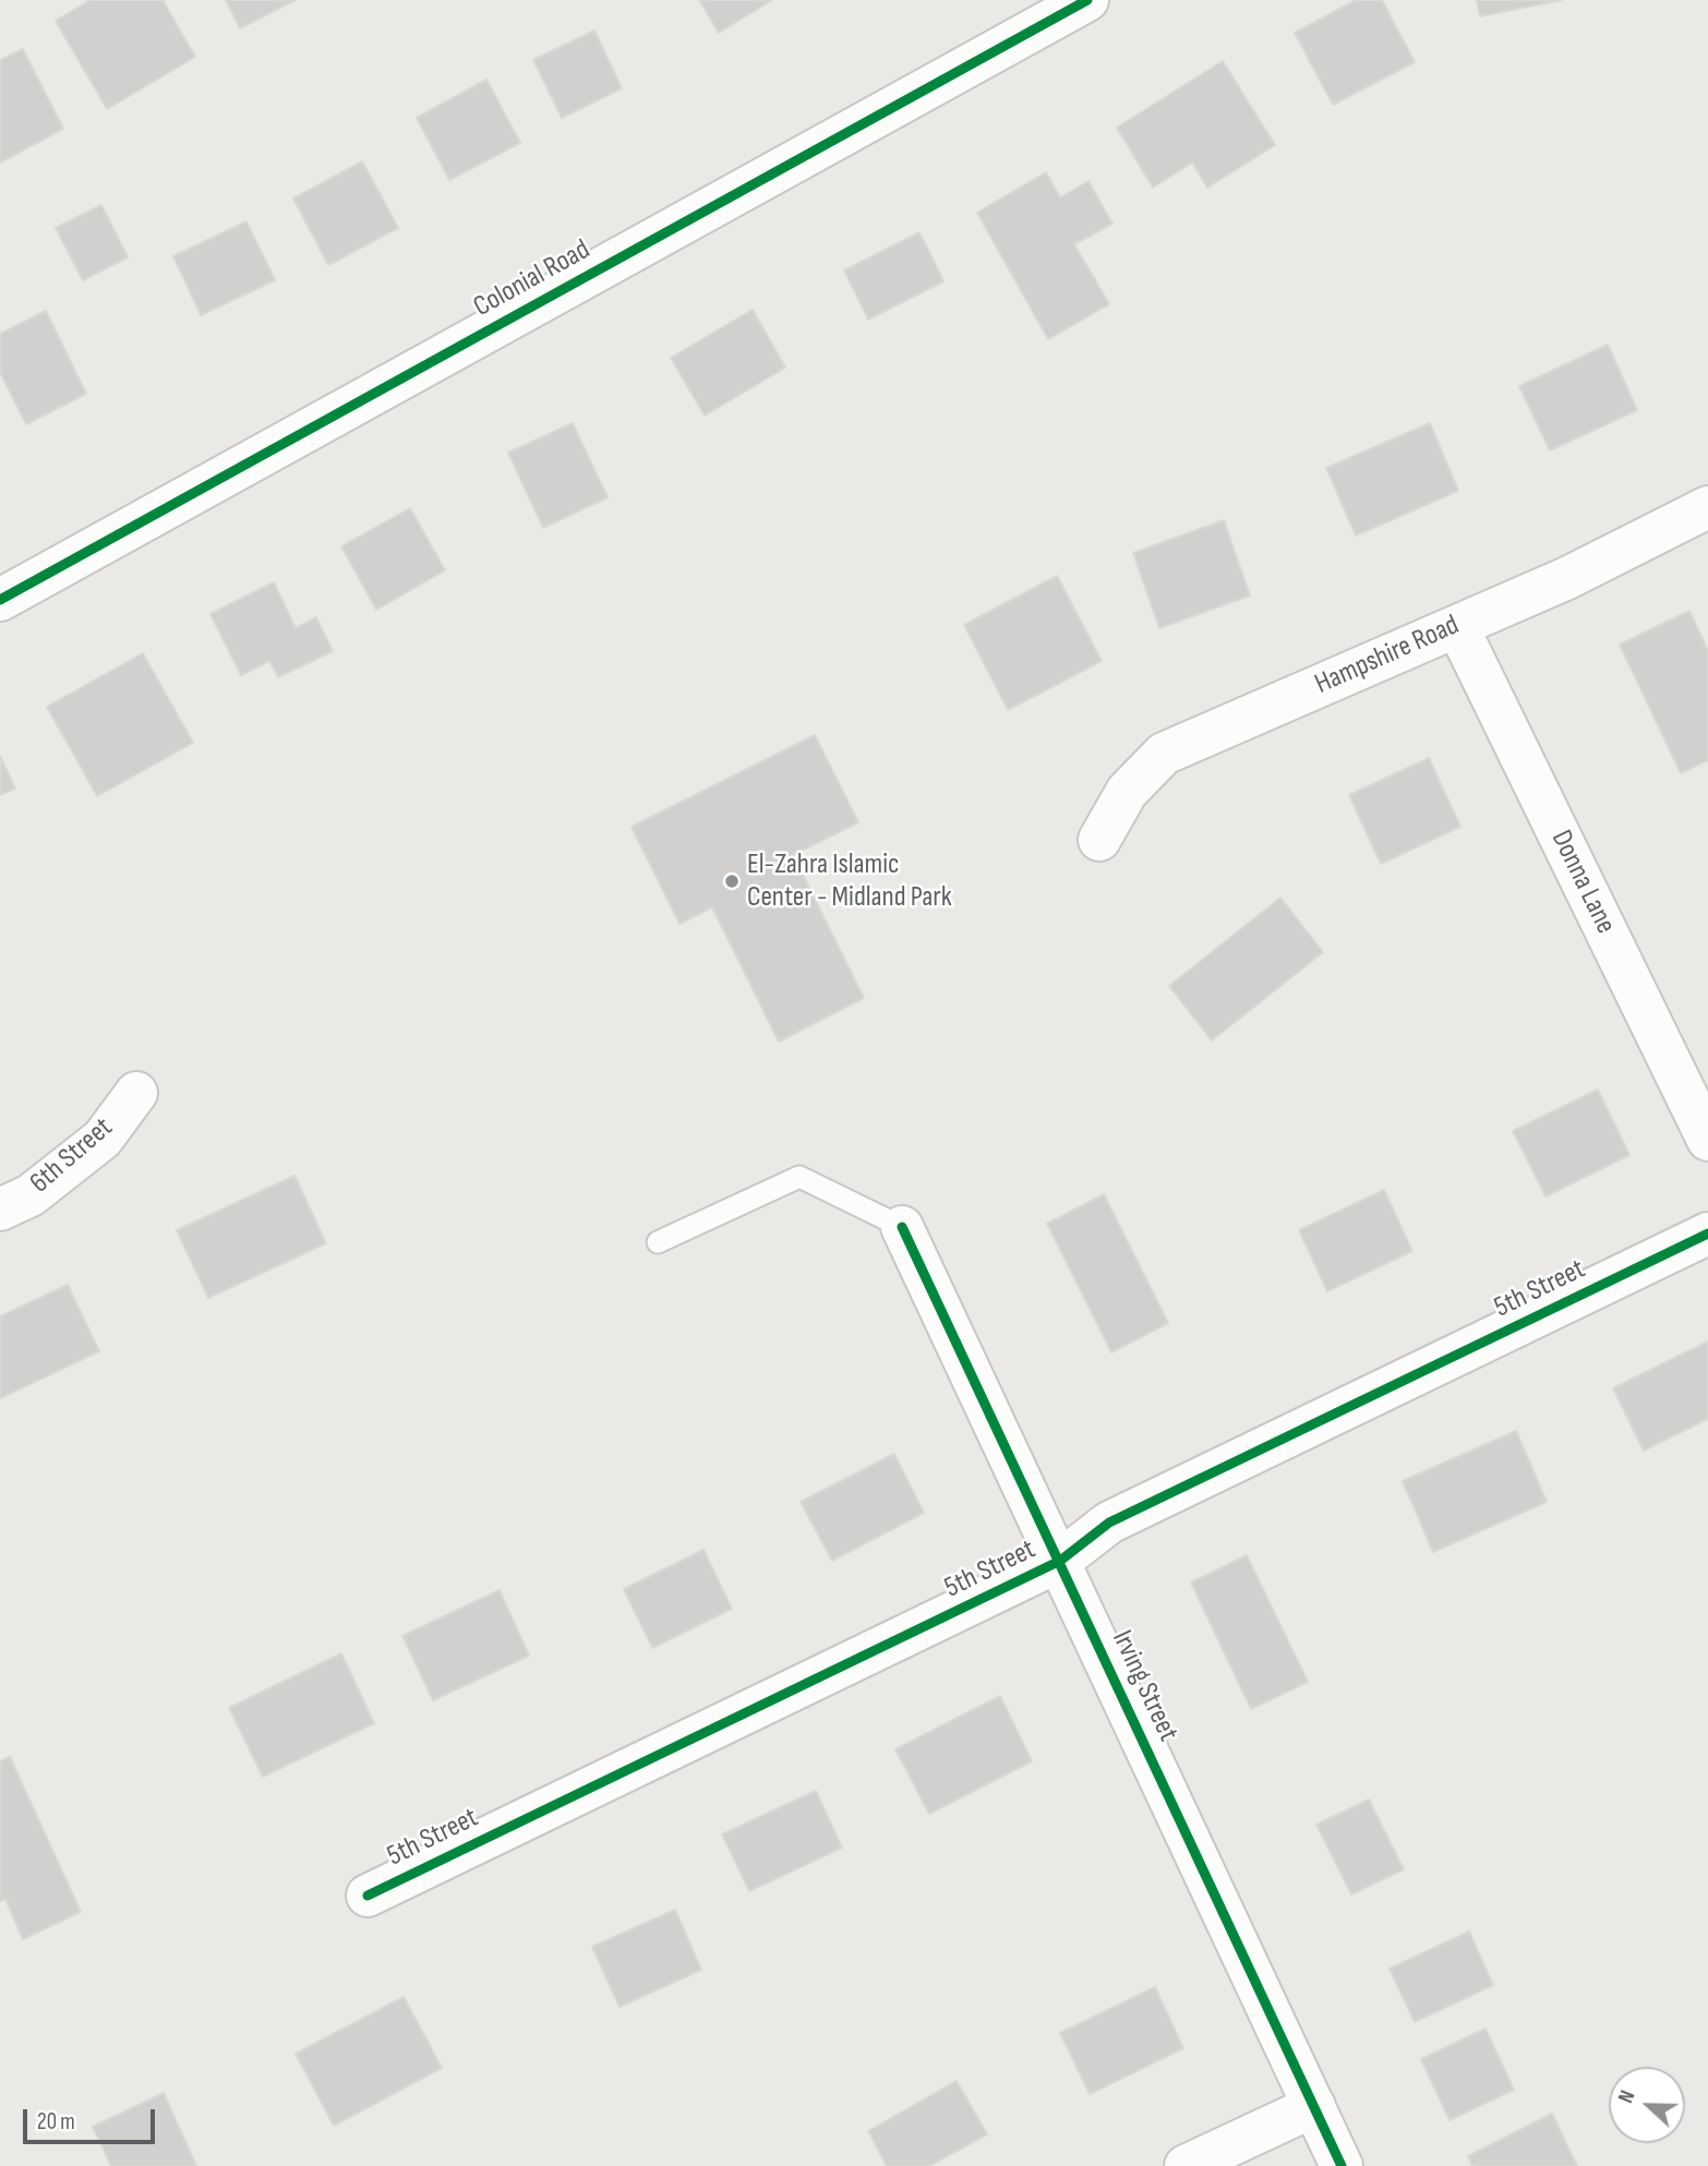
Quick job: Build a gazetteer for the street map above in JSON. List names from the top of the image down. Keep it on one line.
{"streets":{"street":["Colonial Road","Hampshire Road","Donna Lane","6th Street","5th Street","Irving Street"]},"crossings":[["Hampshire Road","Donna Lane"],["5th Street","Irving Street"]],"places":["El-Zahra Islamic Center - Midland Park"],"scale_bar":"20 m","north":"left"}
